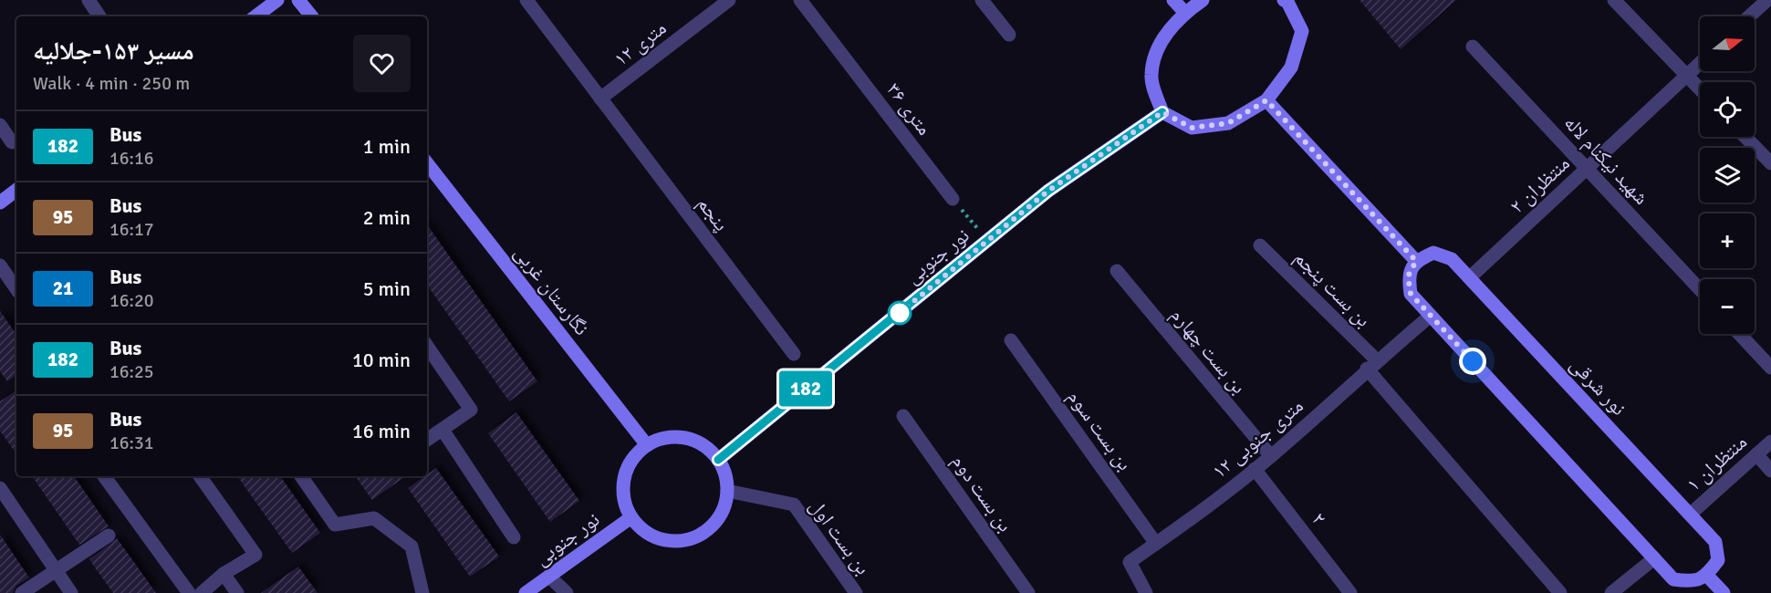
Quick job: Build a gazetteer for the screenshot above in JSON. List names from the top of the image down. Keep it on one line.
{"streets":{"street":["۱۲ متری","۳۶ متری","شهید نیکنام لاله","منتظران ۲","پنجم","نور جنوبی","بن بست پنجم","نگارستان غربی","بن بست چهارم","نور شرقی","بن بست سوم","۱۲ متری جنوبی","منتظران ۱","بن بست دوم","۲","بن بست اول"]},"crossings":[["۱۲ متری","پنجم"],["شهید نیکنام لاله","منتظران ۲"],["منتظران ۲","نور شرقی"],["نور جنوبی","نگارستان غربی"],["نور جنوبی","بن بست اول"],["بن بست پنجم","۱۲ متری جنوبی"],["نگارستان غربی","بن بست اول"],["بن بست چهارم","۱۲ متری جنوبی"],["نور شرقی","منتظران ۱"],["بن بست سوم","۱۲ متری جنوبی"],["۱۲ متری جنوبی","۲"]],"lines":["bus line 182"],"north":"right","page":{"on_map":"182","map_buttons":["+","−"],"heading":["مسیر ۱۵۳-جلالیه","Walk · 4 min · 250 m"],"list":[{"mark":"182","name":"Bus","note":"16:16","value":"1 min"},{"mark":"95","name":"Bus","note":"16:17","value":"2 min"},{"mark":"21","name":"Bus","note":"16:20","value":"5 min"},{"mark":"182","name":"Bus","note":"16:25","value":"10 min"},{"mark":"95","name":"Bus","note":"16:31","value":"16 min"}]}}
